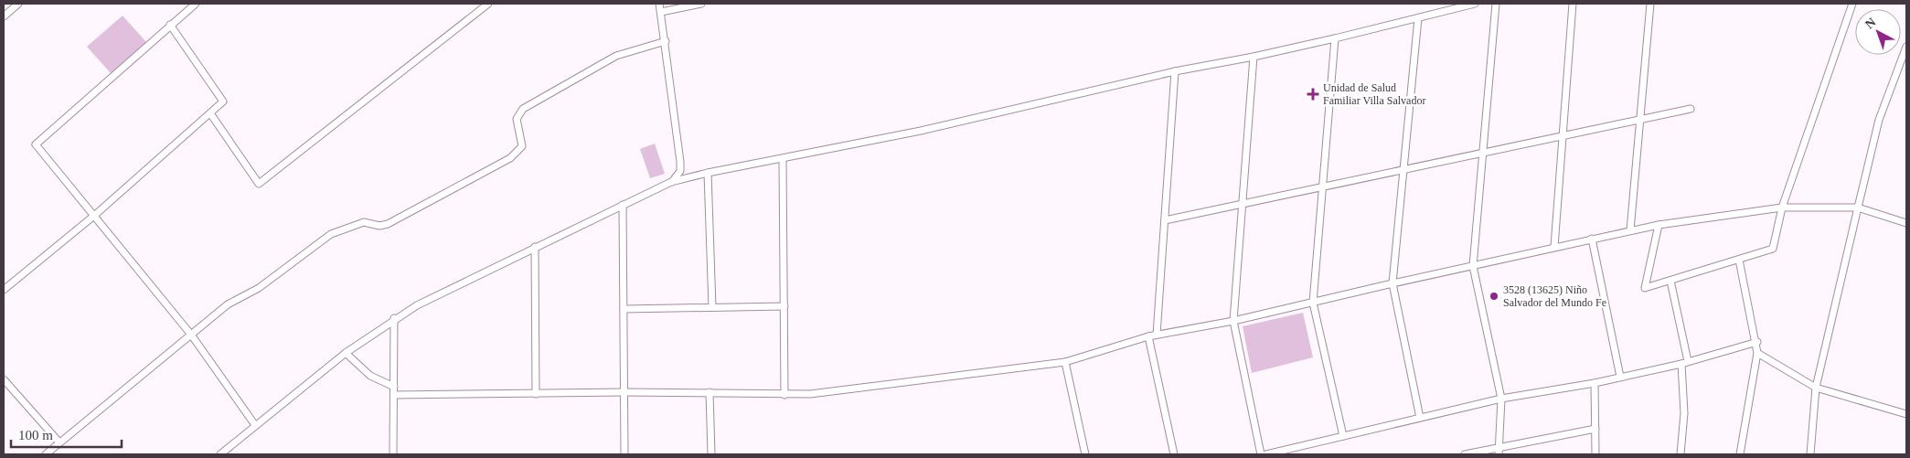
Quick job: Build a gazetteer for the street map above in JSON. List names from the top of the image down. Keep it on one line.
{"places":{"health":["Unidad de Salud Familiar Villa Salvador"],"other":["3528 (13625) Niño Salvador del Mundo Fe"]},"scale_bar":"100 m","north":"top left"}
